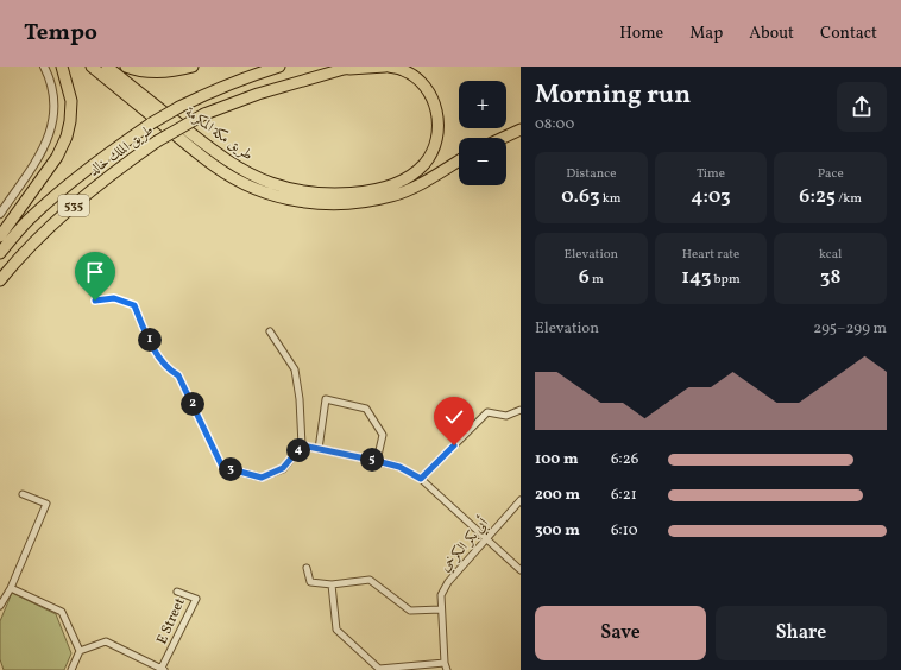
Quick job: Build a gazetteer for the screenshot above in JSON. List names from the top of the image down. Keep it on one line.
{"streets":{"highway":["طريق مكة المكرمة","طريق الملك خالد","535"],"street":["أبي بكر الكرخي","E Street"]},"page":{"header":"Tempo","nav":["Home","Map","About","Contact"],"heading":["Morning run","08:00"],"map_buttons":["+","−"],"stats":[["Distance","0.63 km"],["Time","4:03"],["Pace","6:25 /km"],["Elevation","6 m"],["Heart rate","143 bpm"],["kcal","38"]],"chart":["Elevation","295–299 m"],"pins":["1","2","4","5","3"],"list":[{"name":"100 m","note":"6:26"},{"name":"200 m","note":"6:21"},{"name":"300 m","note":"6:10"}],"buttons":["Save","Share"]}}
